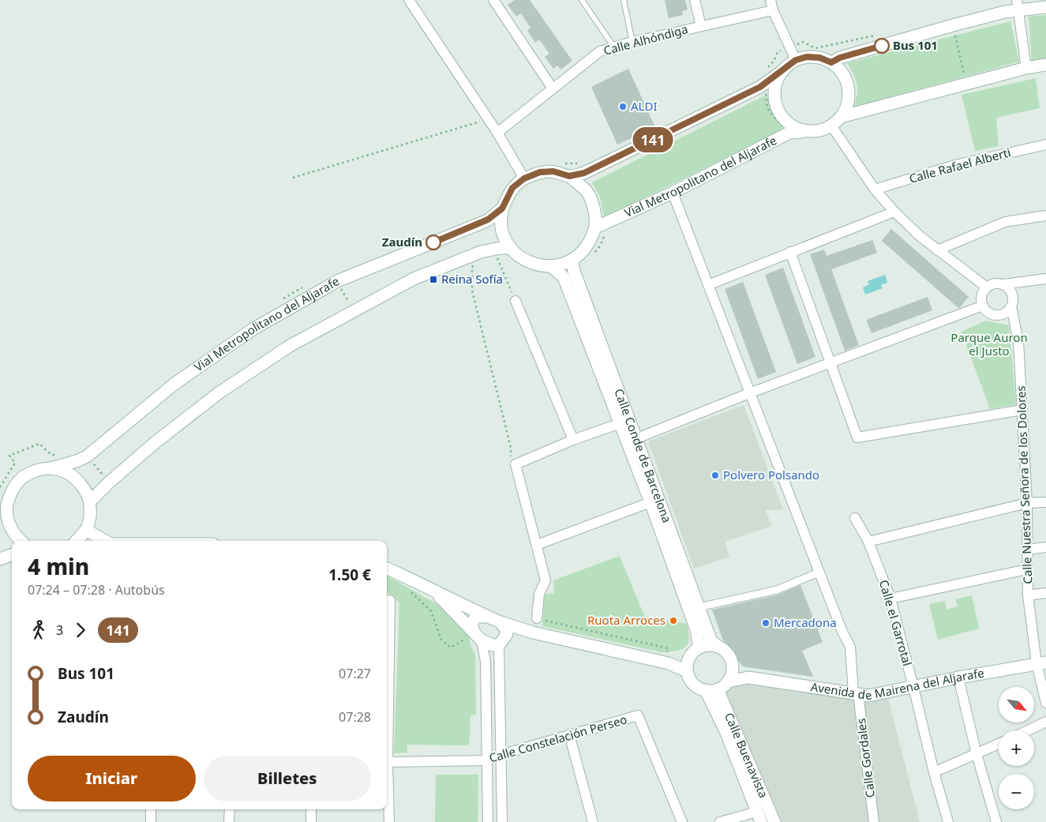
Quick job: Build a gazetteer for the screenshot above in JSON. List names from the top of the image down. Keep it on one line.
{"streets":{"main road":["Vial Metropolitano del Aljarafe","Calle Conde de Barcelona","Avenida de Mairena del Aljarafe","Calle Buenavista"],"street":["Calle Alhóndiga","Calle Rafael Alberti","Calle Nuestra Señora de los Dolores","Calle el Garrotal","Calle Constelación Perseo","Calle Gordales"]},"crossings":[["Vial Metropolitano del Aljarafe","Calle Conde de Barcelona"],["Vial Metropolitano del Aljarafe","Calle Gordales"],["Calle Conde de Barcelona","Calle Buenavista"],["Calle Nuestra Señora de los Dolores","Avenida de Mairena del Aljarafe"],["Calle el Garrotal","Avenida de Mairena del Aljarafe"],["Avenida de Mairena del Aljarafe","Calle Gordales"]],"parks":["Parque Auron el Justo"],"places":{"other":["Bus 101","ALDI","Zaudín","Polvero Polsando","Ruota Arroces","Mercadona"],"transit":["Reina Sofía"]},"lines":["bus line 141"],"north":"bottom right","page":{"on_map":"141","heading":["4 min","07:24 – 07:28 · Autobús","1.50 €"],"legs":["3","141"],"list":[{"name":"Bus 101","value":"07:27"},{"name":"Zaudín","value":"07:28"}],"map_buttons":["+","−"],"buttons":["Iniciar","Billetes"]}}
